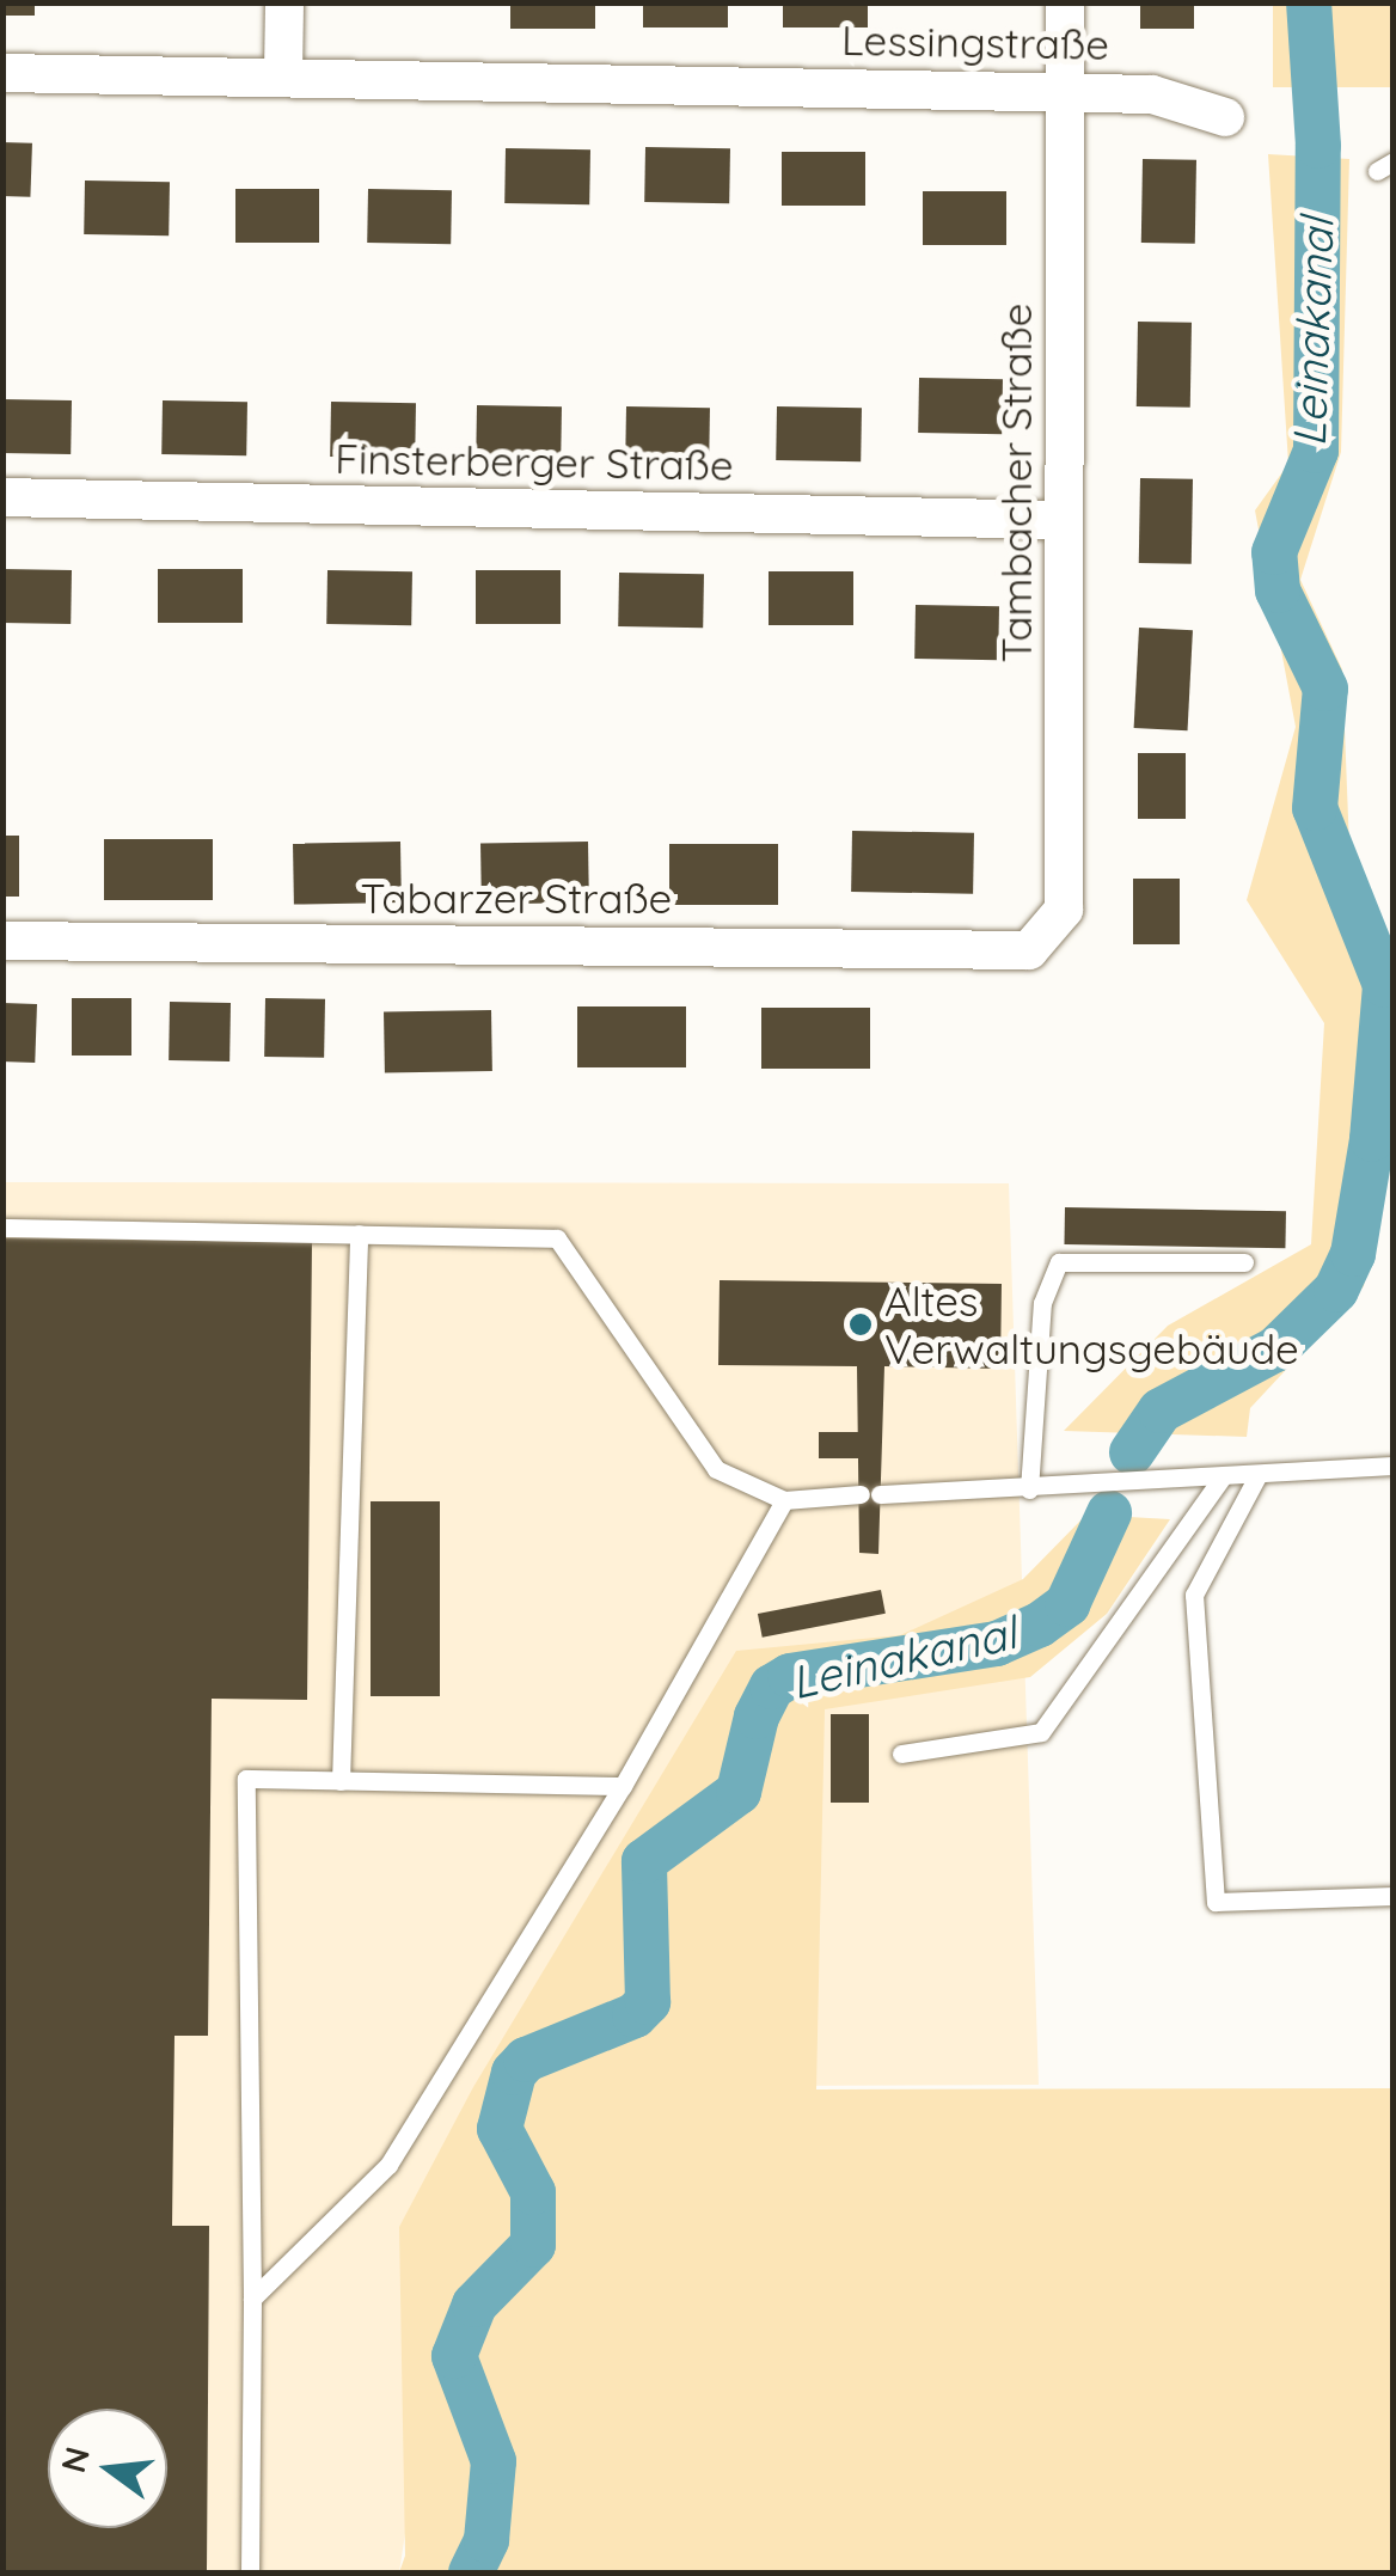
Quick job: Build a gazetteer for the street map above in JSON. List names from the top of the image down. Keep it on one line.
{"streets":{"street":["Lessingstraße","Finsterberger Straße","Tambacher Straße","Tabarzer Straße"]},"crossings":[["Lessingstraße","Tambacher Straße"],["Finsterberger Straße","Tambacher Straße"],["Tambacher Straße","Tabarzer Straße"]],"water":["Leinakanal"],"places":["Altes Verwaltungsgebäude"],"north":"left"}
